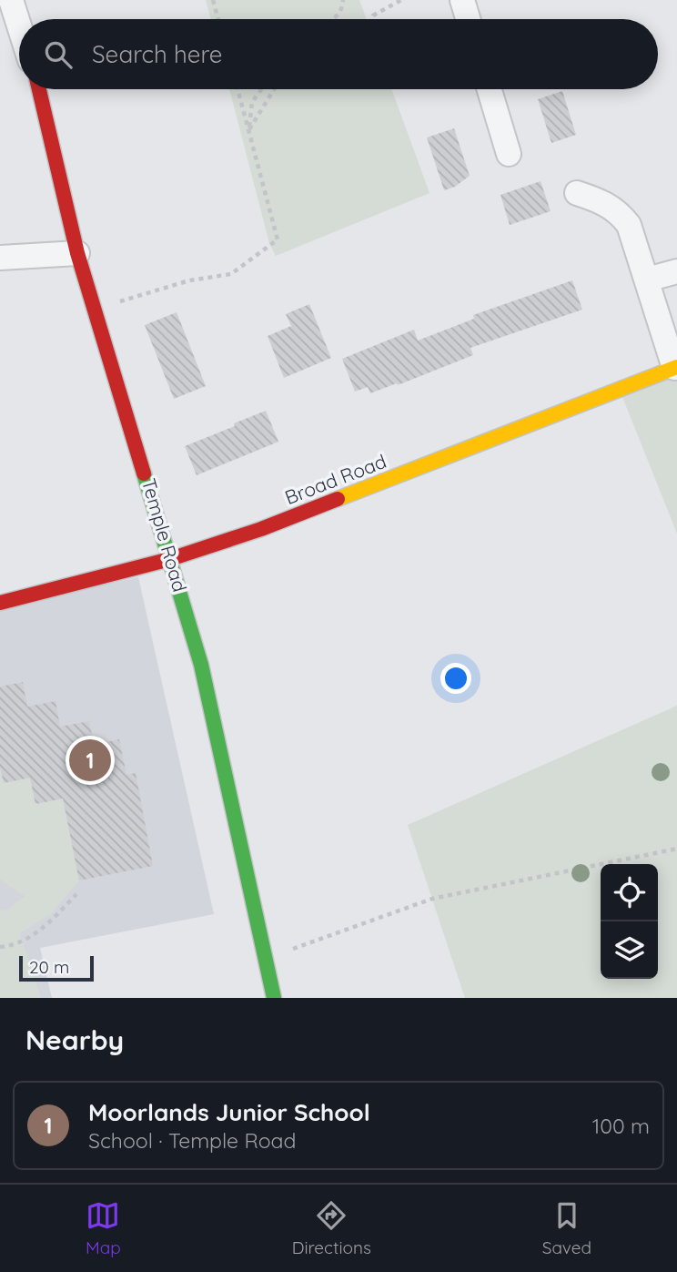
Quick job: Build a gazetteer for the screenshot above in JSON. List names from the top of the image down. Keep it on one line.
{"streets":{"street":["Broad Road","Temple Road"]},"crossings":[["Broad Road","Temple Road"]],"scale_bar":"20 m","page":{"search":"Search here","pins":"1","scale":"20 m","heading":"Nearby","list":[{"mark":"1","name":"Moorlands Junior School","note":"School · Temple Road","value":"100 m"}],"nav":["Map","Directions","Saved"]}}
